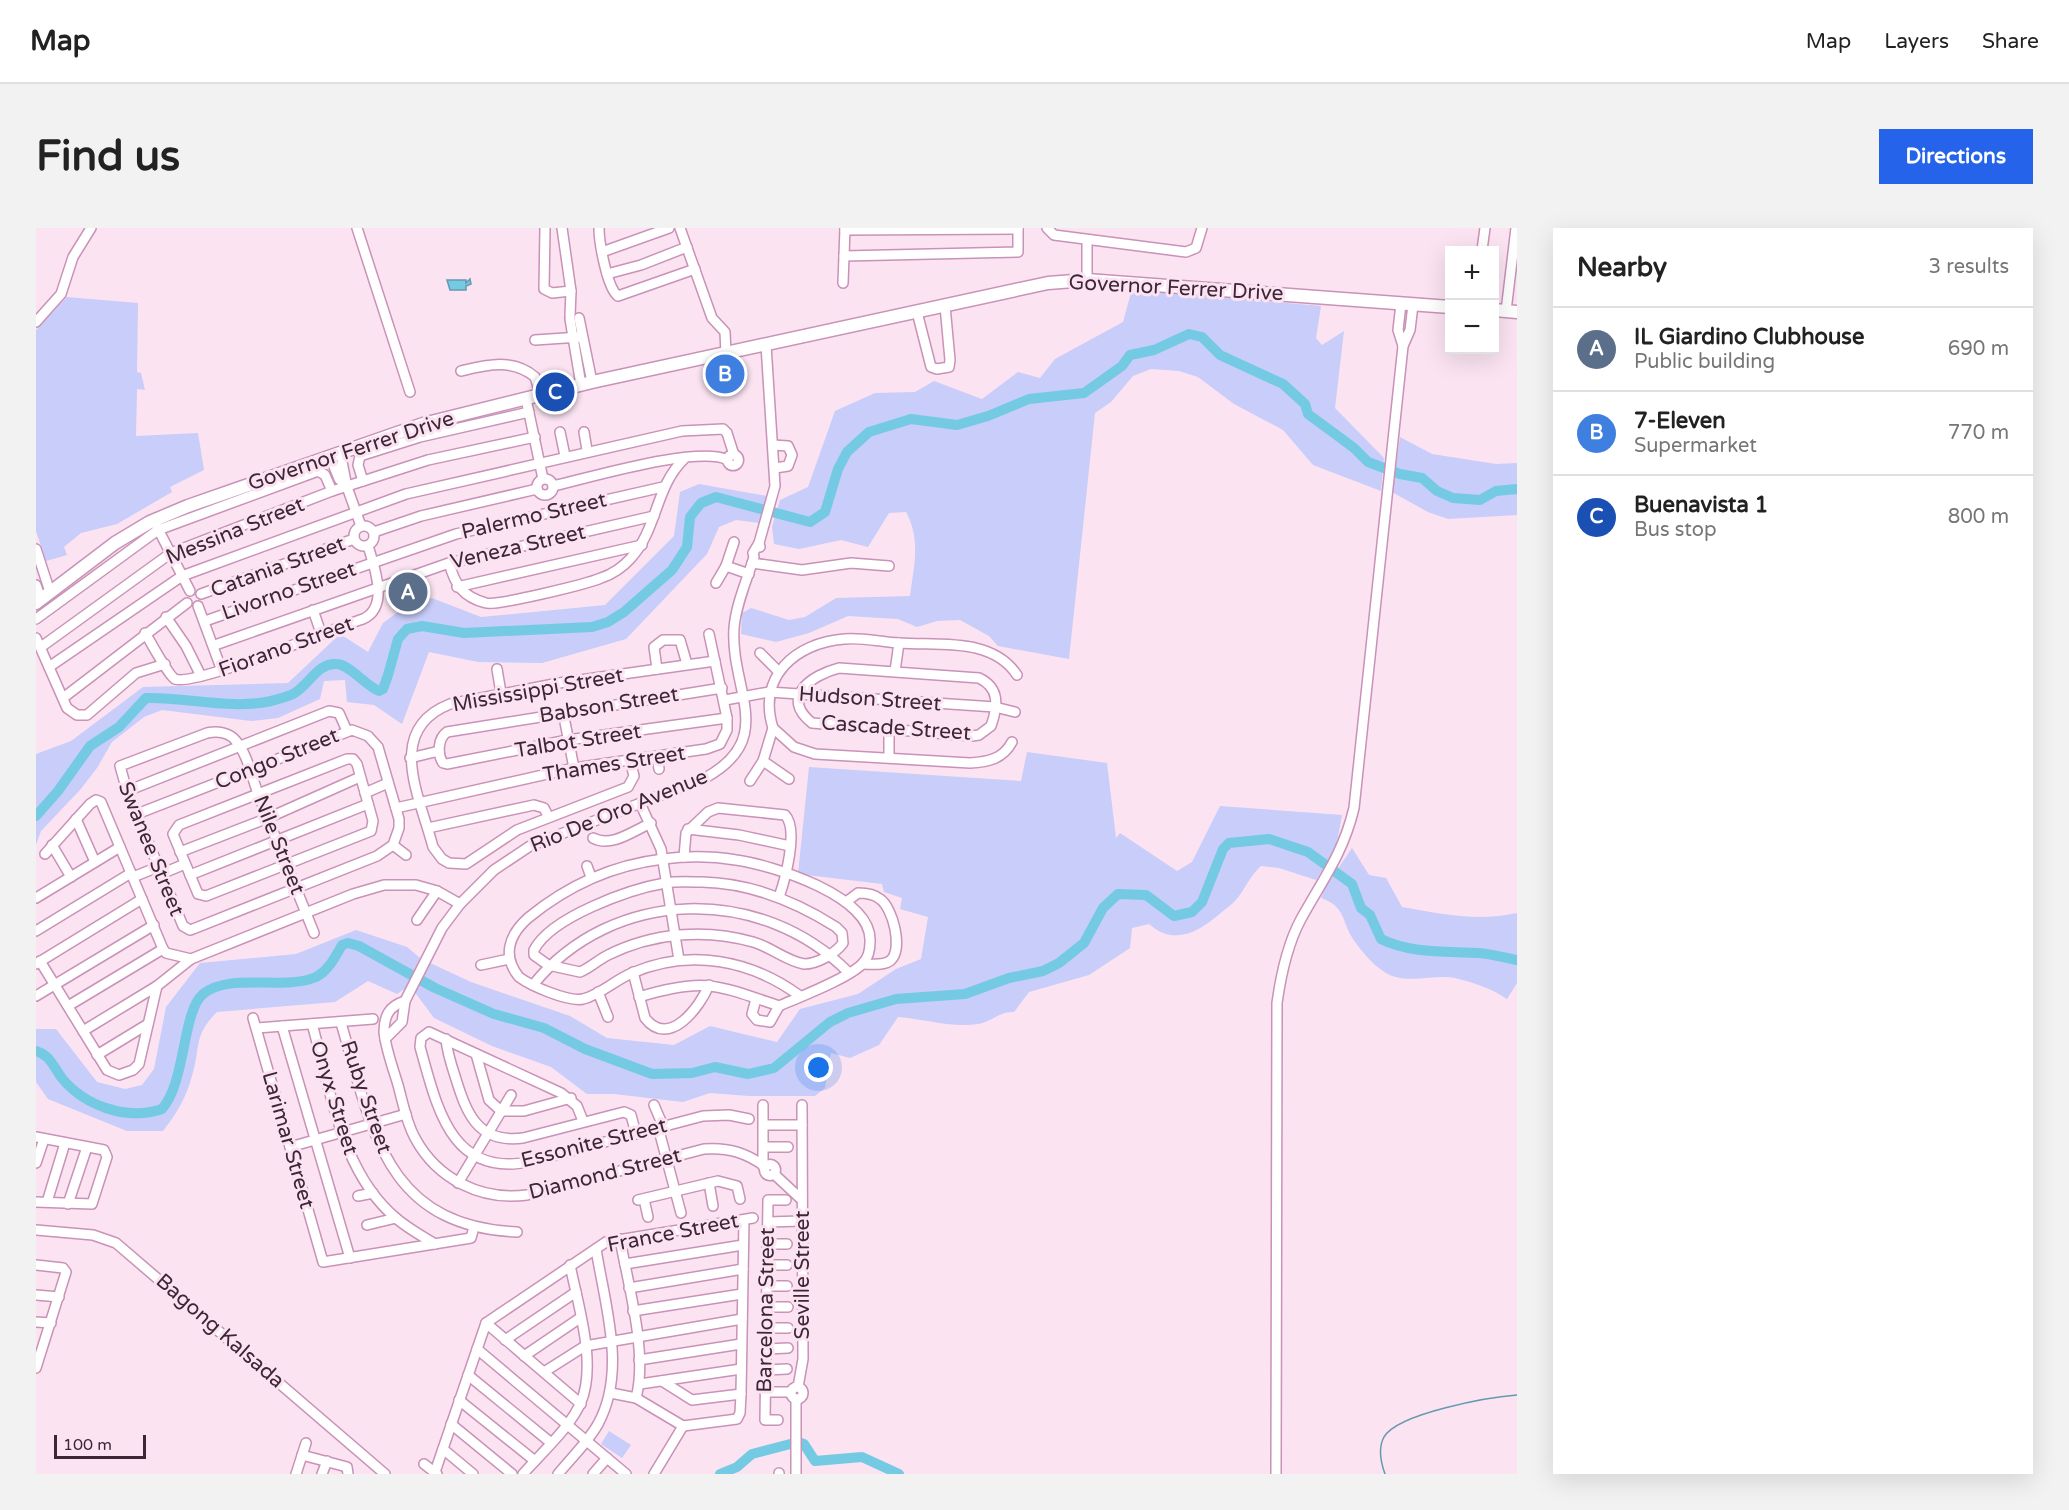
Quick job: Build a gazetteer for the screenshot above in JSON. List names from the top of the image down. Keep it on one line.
{"streets":{"main road":["Governor Ferrer Drive"],"street":["Palermo Street","Messina Street","Veneza Street","Catania Street","Livorno Street","Fiorano Street","Mississippi Street","Hudson Street","Babson Street","Cascade Street","Talbot Street","Congo Street","Thames Street","Rio De Oro Avenue","Nile Street","Swanee Street","Ruby Street","Onyx Street","Larimar Street","Essonite Street","Diamond Street","France Street","Seville Street","Barcelona Street","Bagong Kalsada"]},"crossings":[["Governor Ferrer Drive","Rio De Oro Avenue"],["Palermo Street","Livorno Street"],["Veneza Street","Fiorano Street"],["Mississippi Street","Thames Street"],["Hudson Street","Cascade Street"],["Hudson Street","Thames Street"],["Hudson Street","Rio De Oro Avenue"],["Babson Street","Talbot Street"],["Babson Street","Thames Street"],["Talbot Street","Thames Street"],["Congo Street","Thames Street"],["Congo Street","Nile Street"],["Congo Street","Swanee Street"],["Rio De Oro Avenue","Diamond Street"],["Nile Street","Swanee Street"],["Diamond Street","Seville Street"]],"scale_bar":"100 m","page":{"header":"Map","nav":["Map","Layers","Share"],"buttons":"Directions","title":"Find us","heading":["Nearby","3 results"],"map_buttons":["+","−"],"list":[{"mark":"A","name":"IL Giardino Clubhouse","note":"Public building","value":"690 m"},{"mark":"B","name":"7-Eleven","note":"Supermarket","value":"770 m"},{"mark":"C","name":"Buenavista 1","note":"Bus stop","value":"800 m"}],"pins":["B","C","A"],"scale":"100 m"}}
